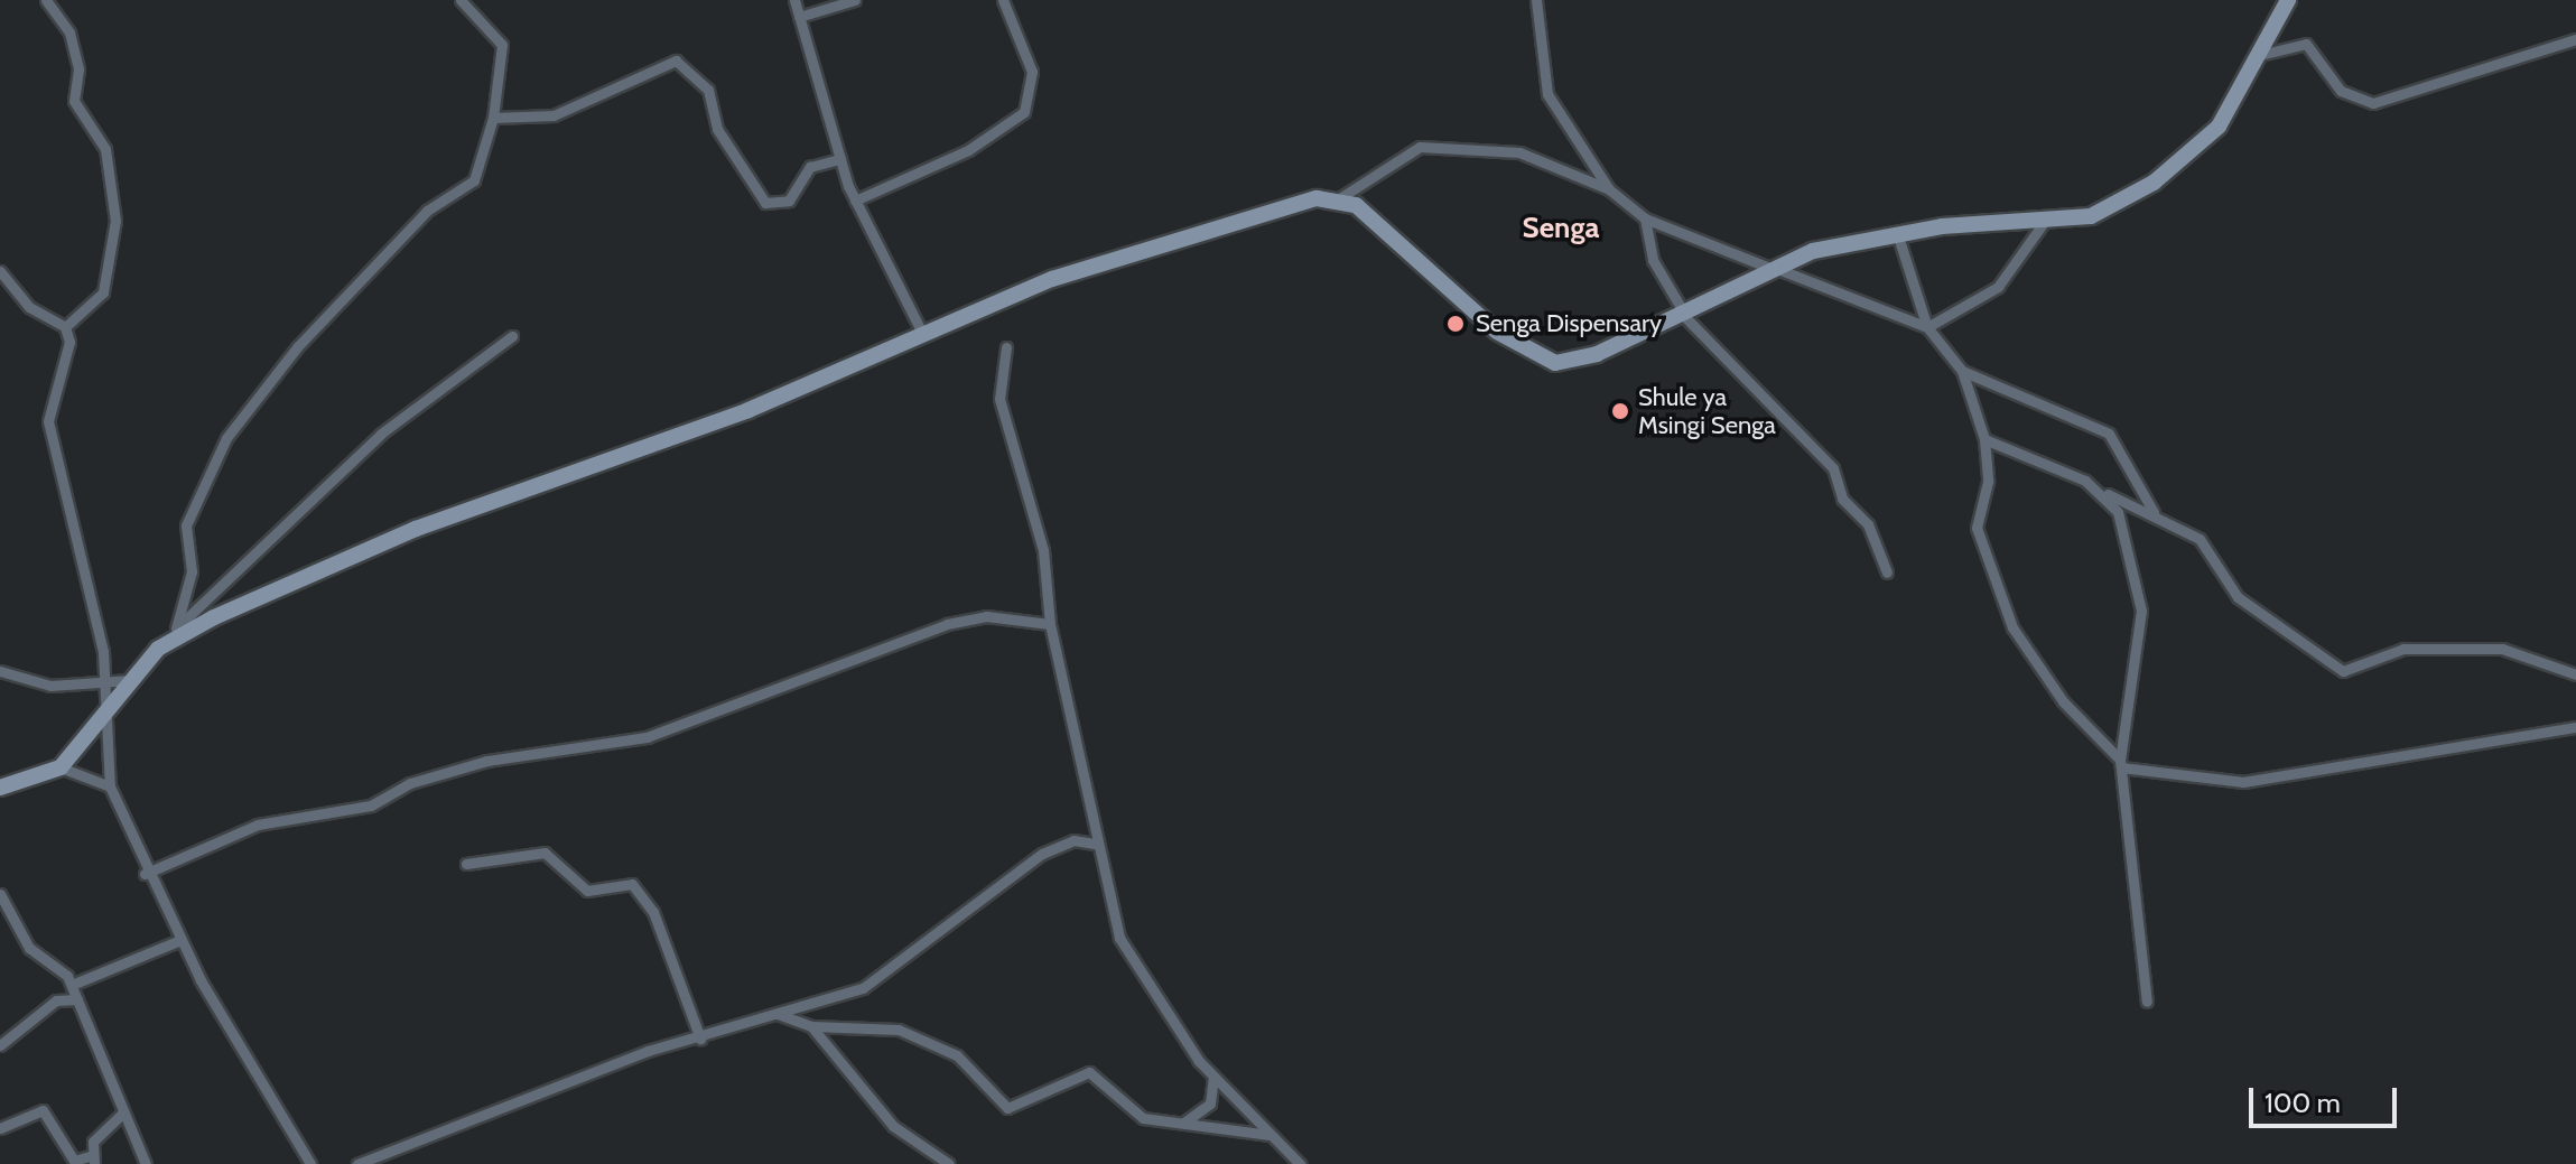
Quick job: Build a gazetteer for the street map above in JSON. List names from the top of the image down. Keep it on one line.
{"districts":["Senga"],"places":["Senga Dispensary","Shule ya Msingi Senga"],"scale_bar":"100 m"}
